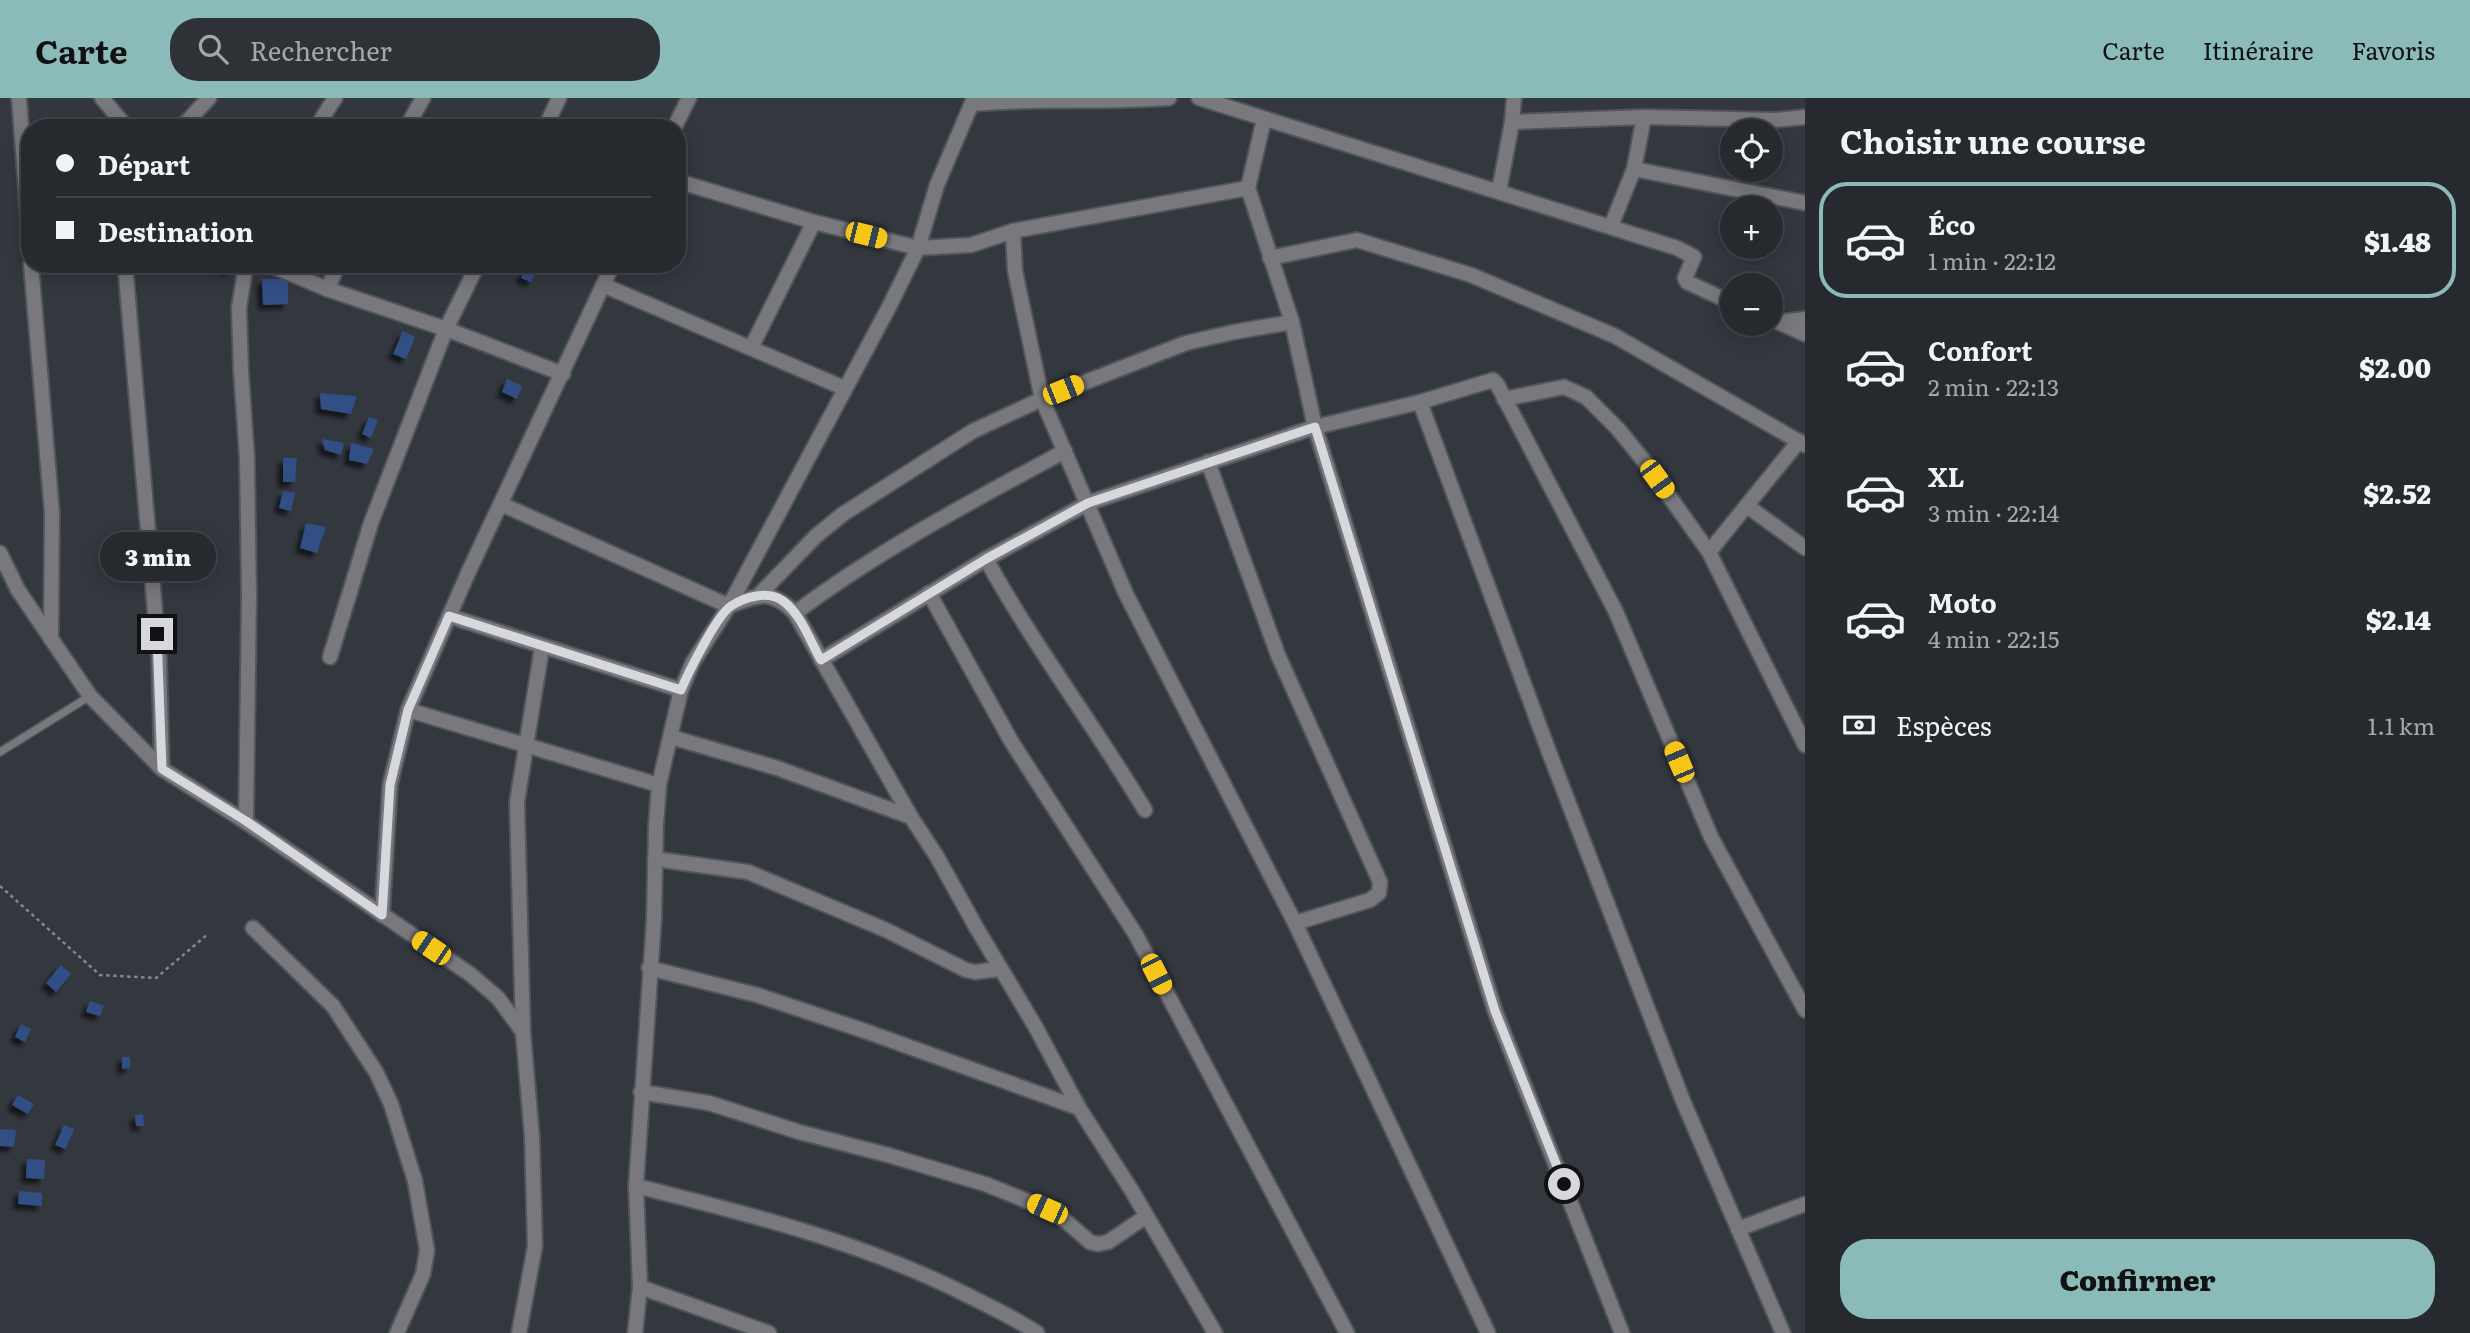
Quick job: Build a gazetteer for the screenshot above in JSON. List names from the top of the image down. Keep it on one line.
{"page":{"header":"Carte","search":"Rechercher","nav":["Carte","Itinéraire","Favoris"],"heading":"Choisir une course","map_buttons":["+","−"],"banner":["Départ","Destination"],"list":[{"name":"Éco","note":"1 min · 22:12","value":"$1.48"},{"name":"Confort","note":"2 min · 22:13","value":"$2.00"},{"name":"XL","note":"3 min · 22:14","value":"$2.52"},{"name":"Moto","note":"4 min · 22:15","value":"$2.14"}],"bubble":"3 min","pay":["Espèces","1.1 km"],"buttons":"Confirmer"}}
